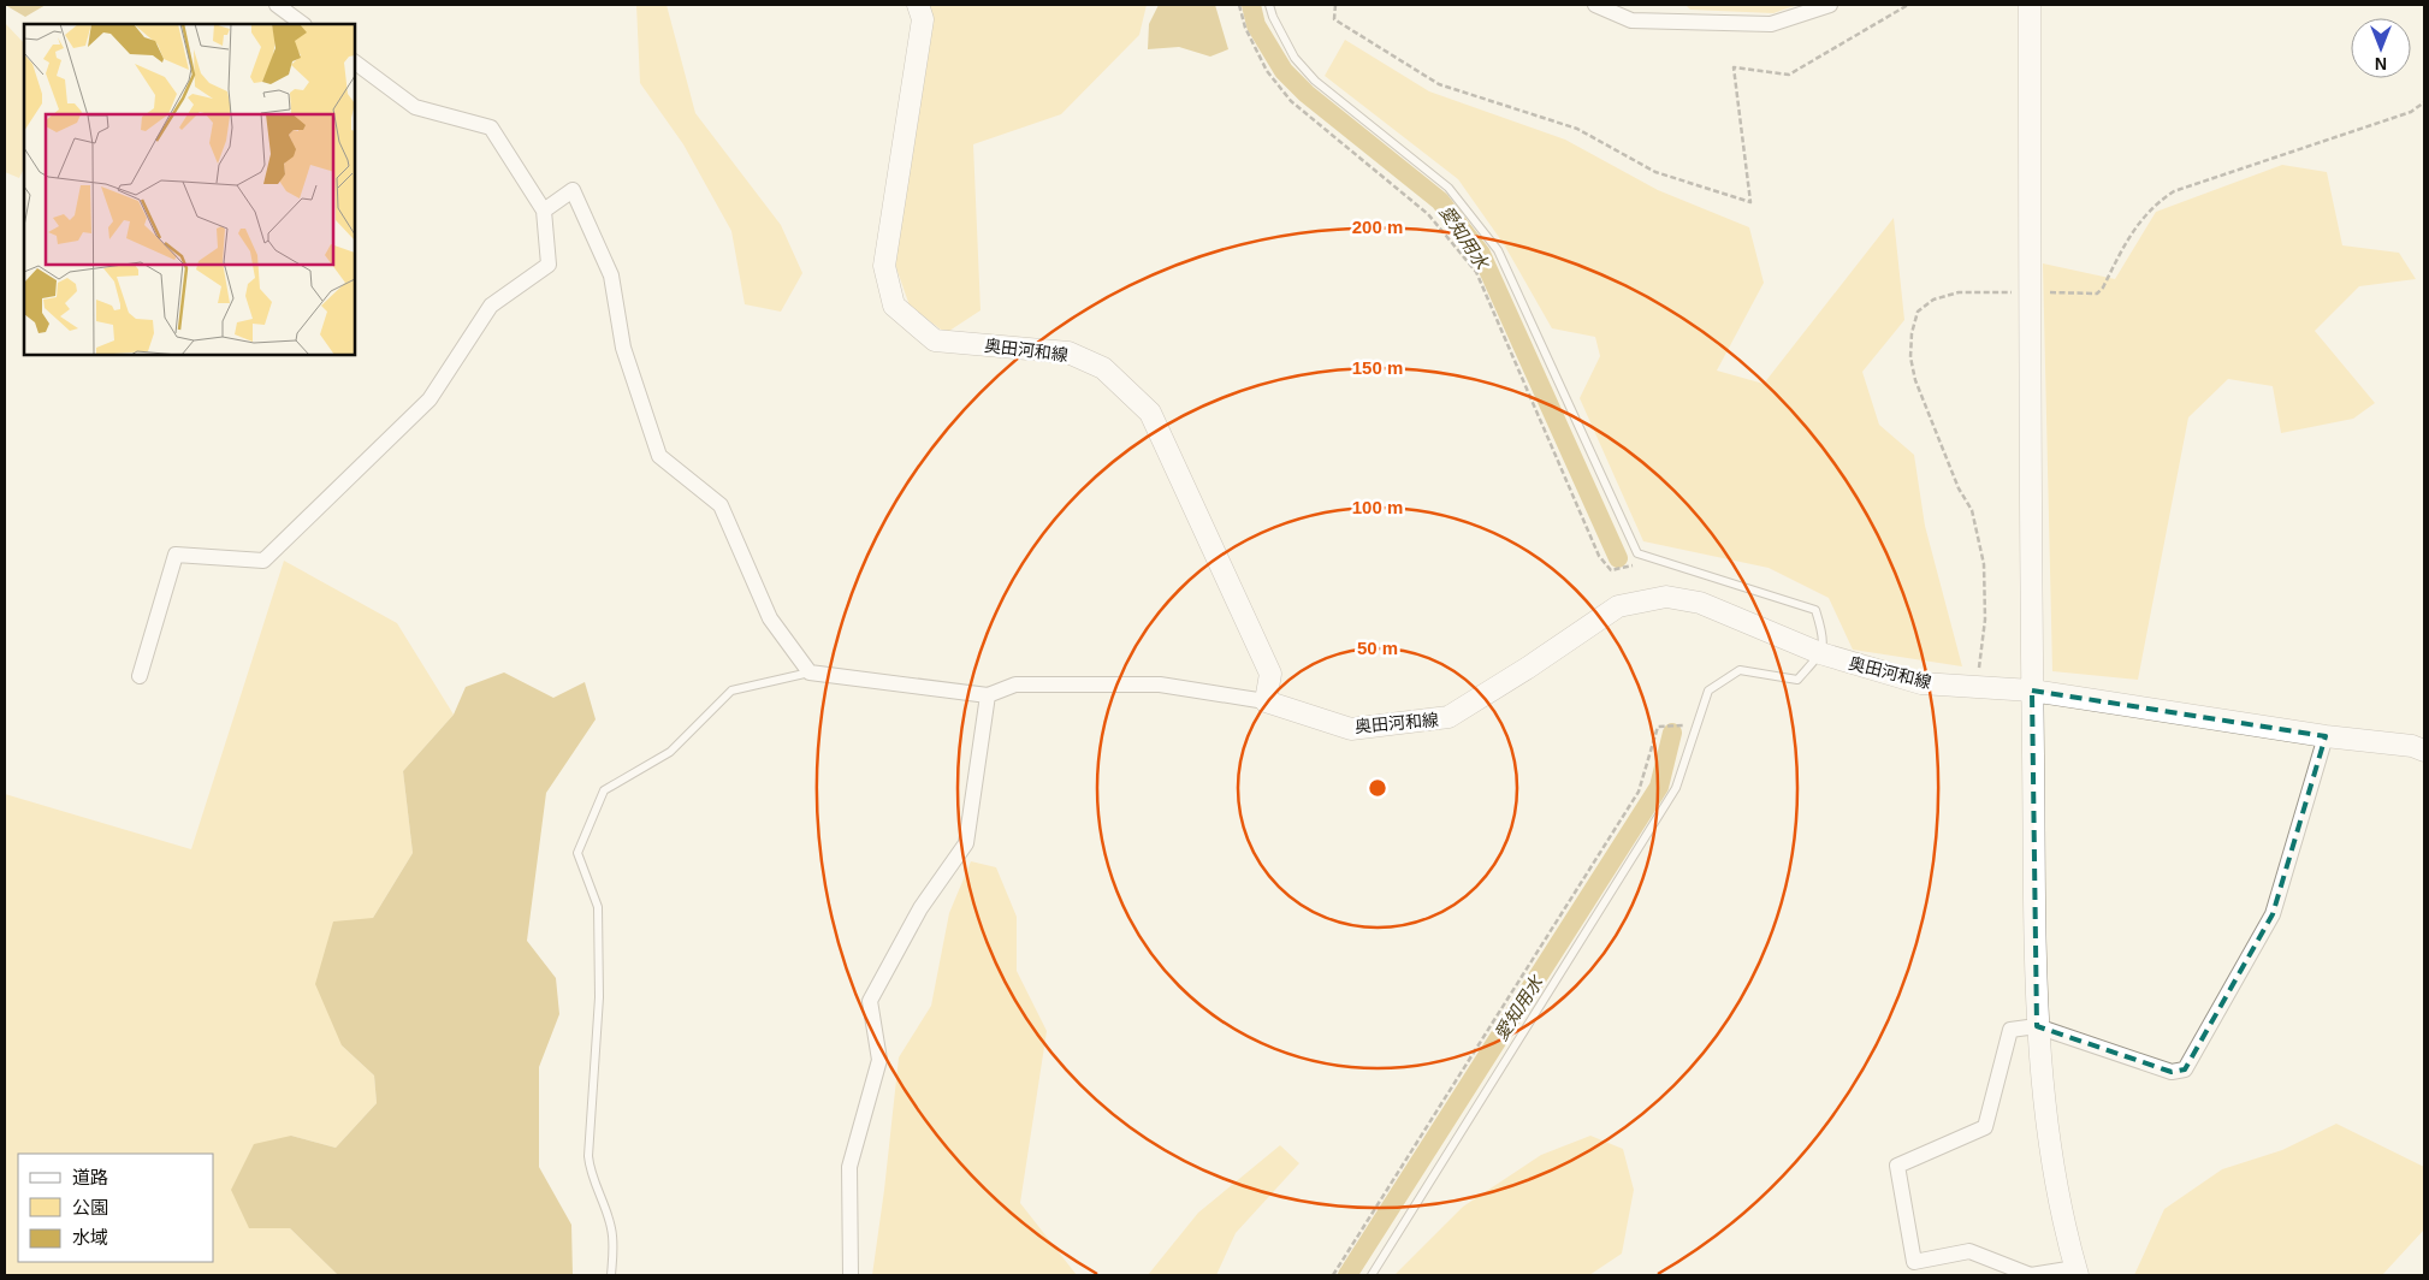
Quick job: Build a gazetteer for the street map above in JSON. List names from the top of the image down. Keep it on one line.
{"streets":{"main road":["奥田河和線"]},"water":["愛知用水"],"legend":["道路","公園","水域"],"north":"bottom","rings":["200 m","150 m","100 m","50 m"]}
